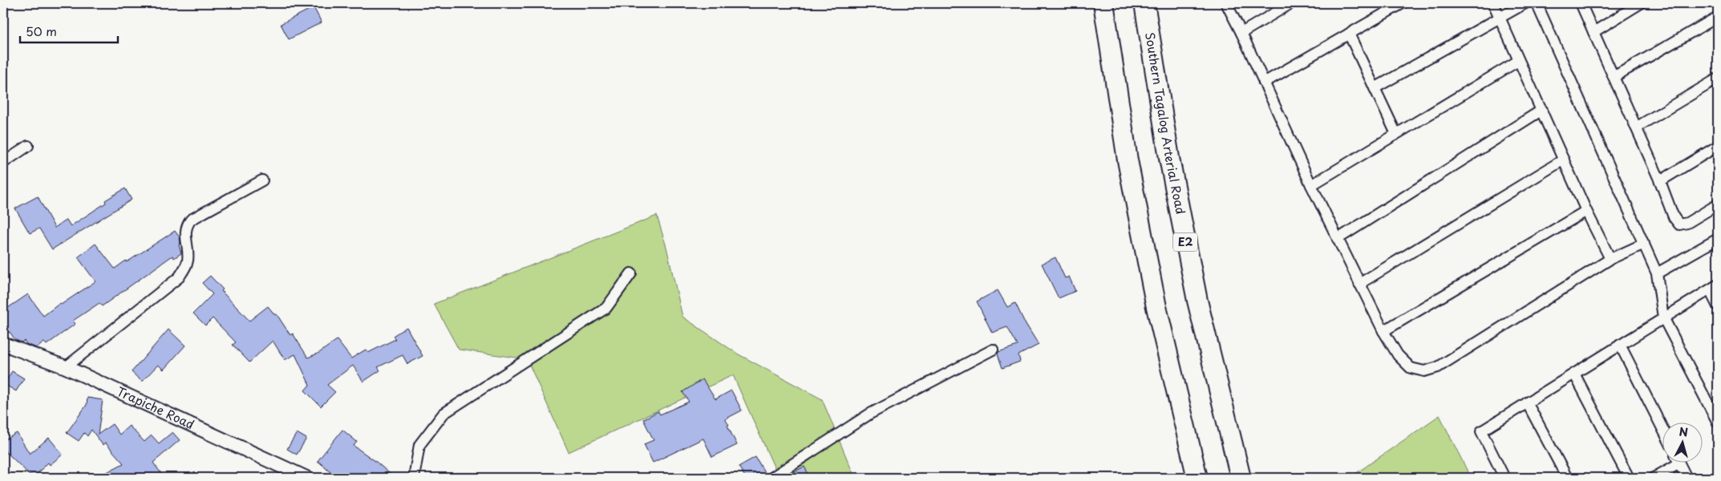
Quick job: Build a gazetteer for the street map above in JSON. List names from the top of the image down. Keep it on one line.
{"streets":{"highway":["Southern Tagalog Arterial Road","E2"],"street":["Trapiche Road"]},"scale_bar":"50 m","north":"top"}
